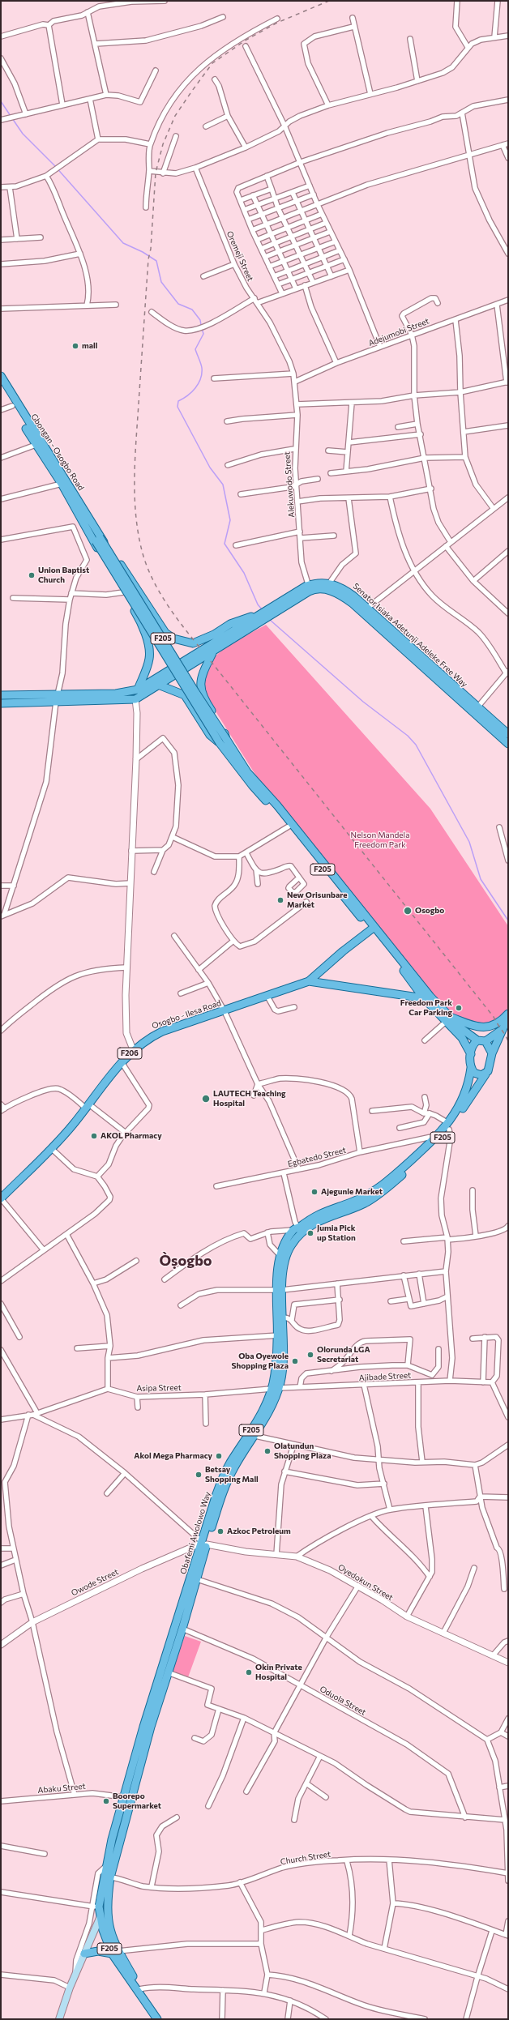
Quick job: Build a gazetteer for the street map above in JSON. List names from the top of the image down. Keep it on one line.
{"streets":{"main road":["Gbongan - Osogbo Road","Senator Isiaka Adetunji Adeleke Free Way","F205","Osogbo - Ilesa Road","F206","Obafemi Awolowo Way"],"street":["Oremeji Street","Adejumobi Street","Alekuwodo Street","Egbatedo Street","Ajibade Street","Asipa Street","Owode Street","Oyedokun Street","Oduola Street","Abaku Street","Church Street"]},"crossings":[["Oremeji Street","Adejumobi Street"],["Oremeji Street","Alekuwodo Street"],["Adejumobi Street","Alekuwodo Street"],["Gbongan - Osogbo Road","F205"],["Alekuwodo Street","Senator Isiaka Adetunji Adeleke Free Way"],["F205","Osogbo - Ilesa Road"],["F205","F206"],["F205","Obafemi Awolowo Way"],["F205","Church Street"],["Osogbo - Ilesa Road","F206"],["Egbatedo Street","Obafemi Awolowo Way"],["Ajibade Street","Asipa Street"],["Ajibade Street","Obafemi Awolowo Way"],["Asipa Street","Obafemi Awolowo Way"],["Obafemi Awolowo Way","Owode Street"],["Obafemi Awolowo Way","Oyedokun Street"],["Obafemi Awolowo Way","Oduola Street"],["Obafemi Awolowo Way","Abaku Street"],["Obafemi Awolowo Way","Church Street"],["Owode Street","Oyedokun Street"]],"districts":["Òṣogbo"],"parks":["Nelson Mandela Freedom Park"],"places":["mall","Union Baptist Church","New Orisunbare Market","Osogbo","Freedom Park Car Parking","LAUTECH Teaching Hospital","AKOL Pharmacy","Ajegunle Market","Jumia Pick up Station","Olorunda LGA Secretariat","Oba Oyewole Shopping Plaza","Olatundun Shopping Plaza","Akol Mega Pharmacy","Betsay Shopping Mall","Azkoc Petroleum","Okin Private Hospital","Boorepo Supermarket"]}
